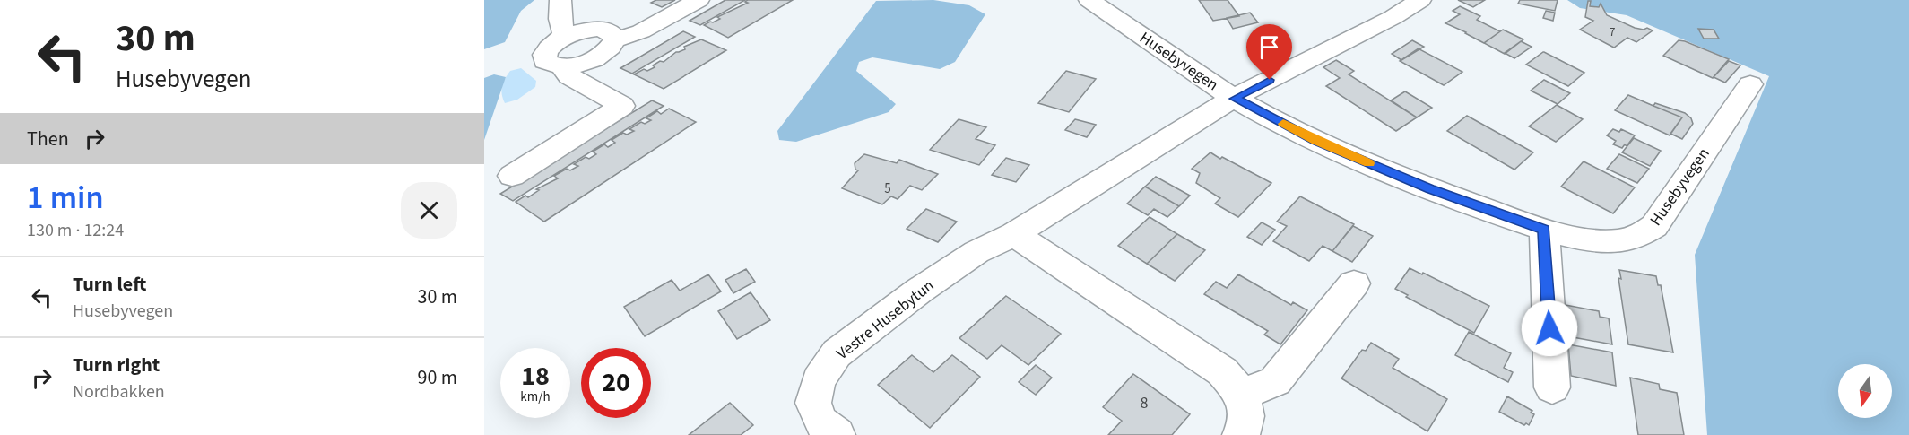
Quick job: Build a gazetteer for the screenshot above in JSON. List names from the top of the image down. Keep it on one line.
{"streets":{"street":["Husebyvegen","Vestre Husebytun"]},"crossings":[["Husebyvegen","Vestre Husebytun"]],"house_numbers":["7","5","8"],"north":"bottom","page":{"turn":["30 m","Husebyvegen"],"then":"Then","heading":["1 min","130 m · 12:24"],"list":[{"name":"Turn left","note":"Husebyvegen","value":"30 m"},{"name":"Turn right","note":"Nordbakken","value":"90 m"}],"speed":"18 km/h","limit":"20"}}
